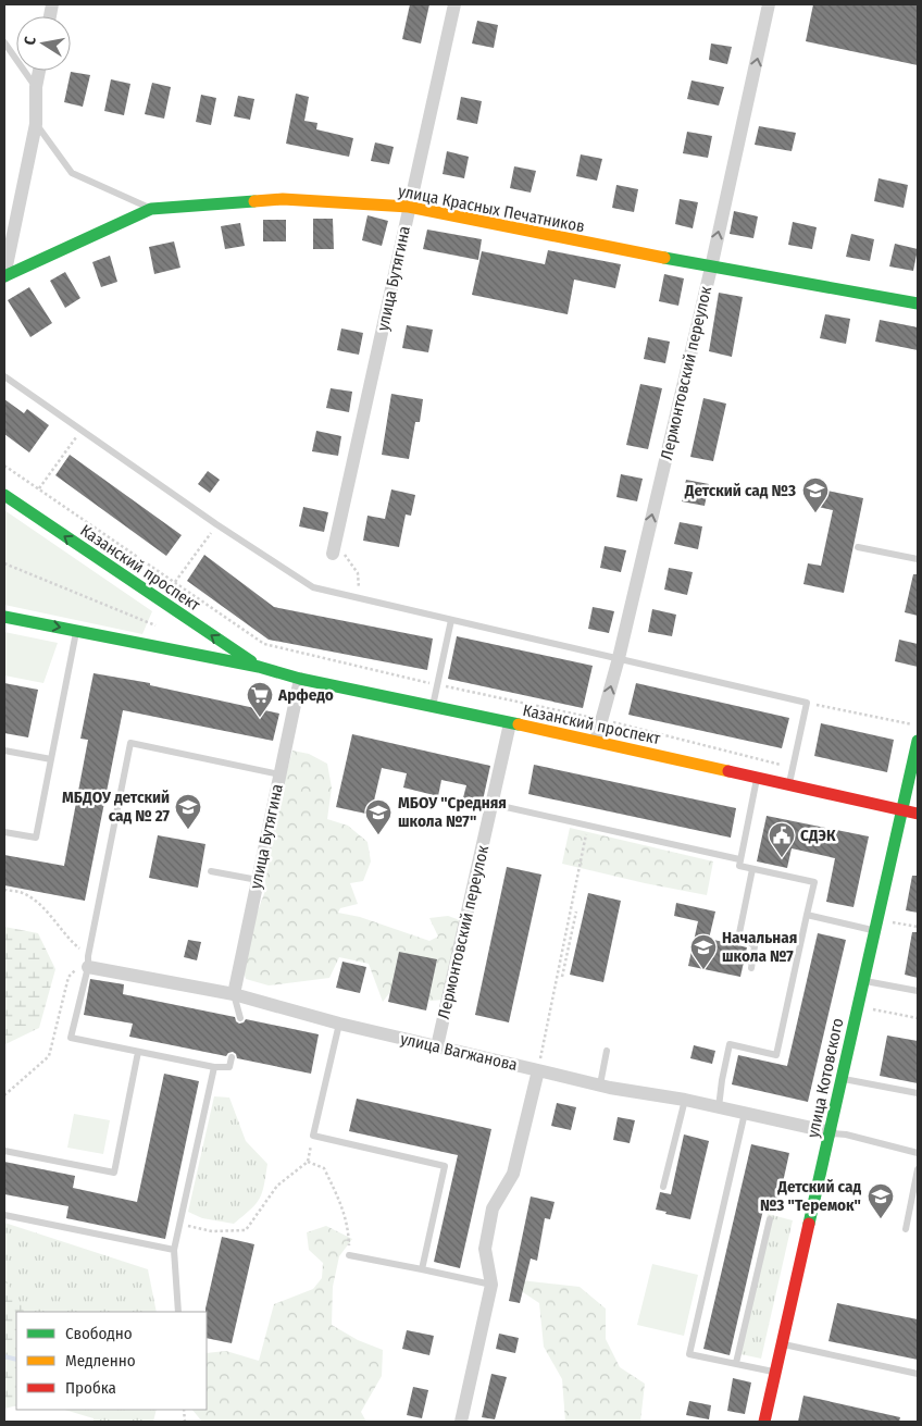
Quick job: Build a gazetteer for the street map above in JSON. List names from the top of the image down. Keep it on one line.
{"streets":{"street":["улица Красных Печатников","улица Бутягина","Лермонтовский переулок","Казанский проспект","улица Вагжанова","улица Котовского"]},"crossings":[["улица Красных Печатников","улица Бутягина"],["улица Красных Печатников","Лермонтовский переулок"],["улица Бутягина","Казанский проспект"],["улица Бутягина","улица Вагжанова"],["Лермонтовский переулок","Казанский проспект"],["Лермонтовский переулок","улица Вагжанова"],["Казанский проспект","улица Котовского"],["улица Вагжанова","улица Котовского"]],"one_way":["Лермонтовский переулок"],"places":{"school or university":["Детский сад №3","МБДОУ детский сад № 27","МБОУ \"Средняя школа №7\"","Начальная школа №7","Детский сад №3 \"Теремок\""],"supermarket":["Арфедо"],"public building":["СДЭК"]},"legend":["Свободно","Медленно","Пробка"],"north":"left"}
